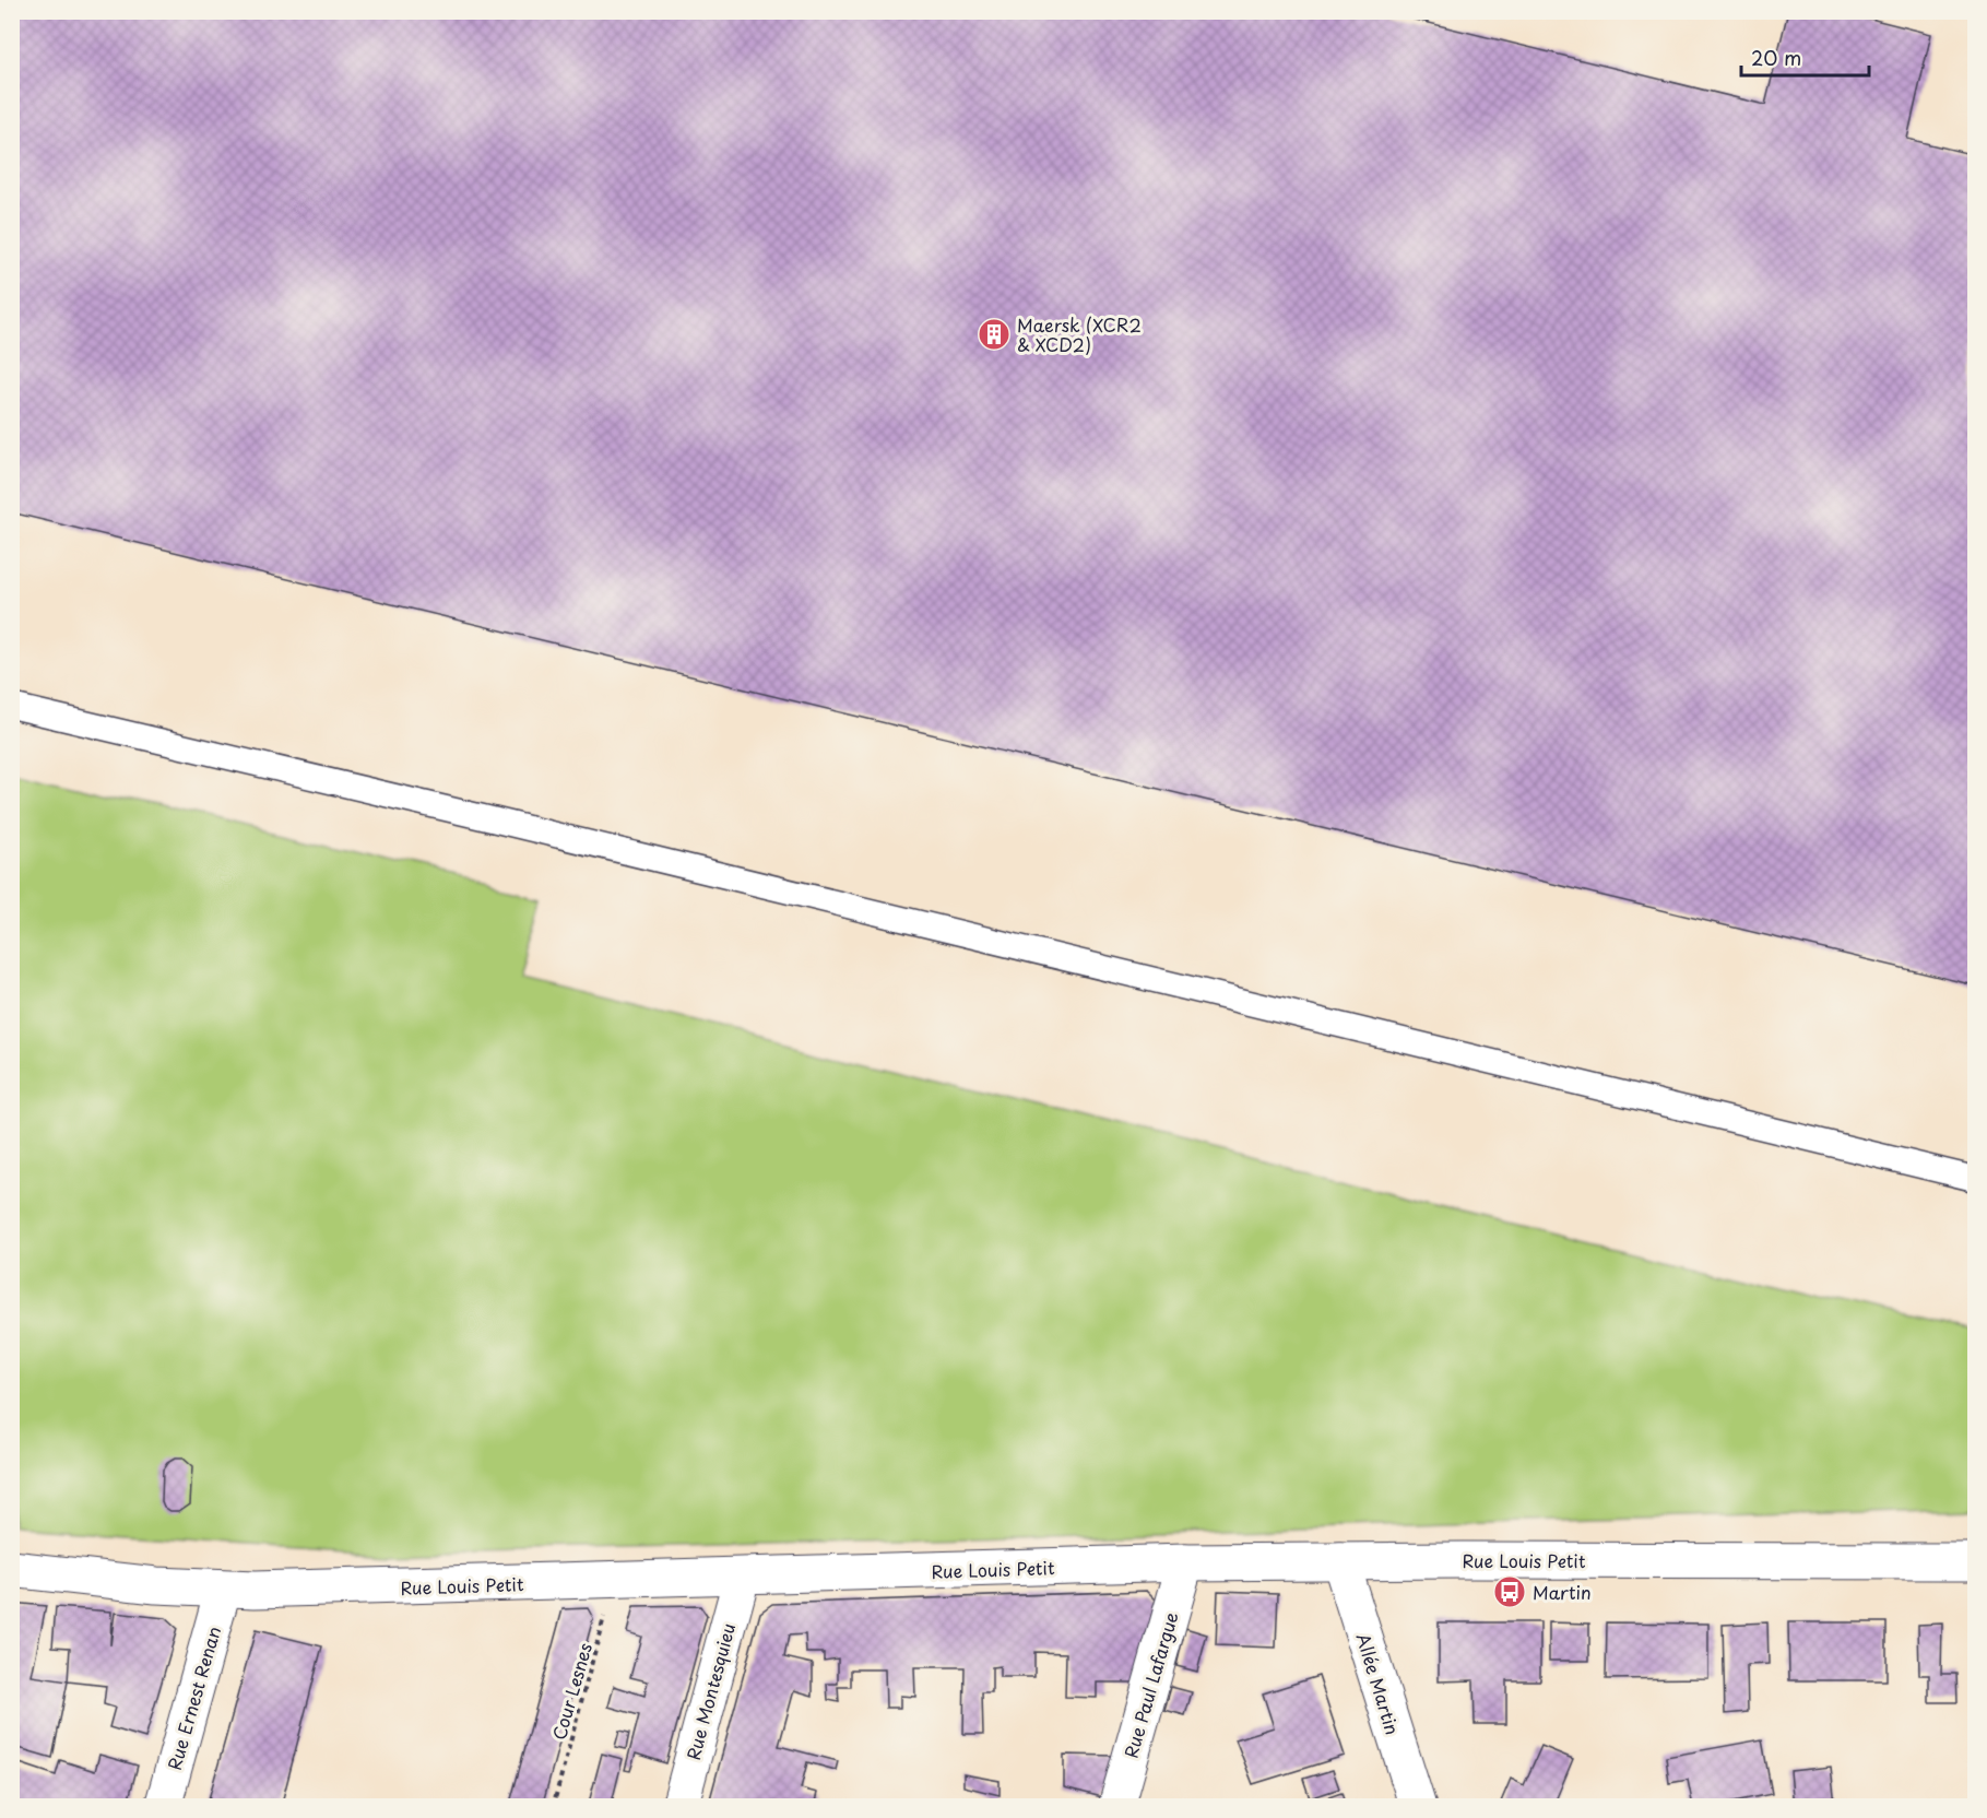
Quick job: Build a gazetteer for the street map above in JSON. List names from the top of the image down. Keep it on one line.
{"streets":{"street":["Rue Louis Petit","Allée Martin","Rue Paul Lafargue","Rue Montesquieu","Rue Ernest Renan"],"path":["Cour Lesnes"]},"crossings":[["Rue Louis Petit","Allée Martin"],["Rue Louis Petit","Rue Paul Lafargue"],["Rue Louis Petit","Cour Lesnes"],["Rue Louis Petit","Rue Montesquieu"],["Rue Louis Petit","Rue Ernest Renan"]],"places":{"building":["Maersk (XCR2 & XCD2)"],"bus stop":["Martin"]},"scale_bar":"20 m"}
